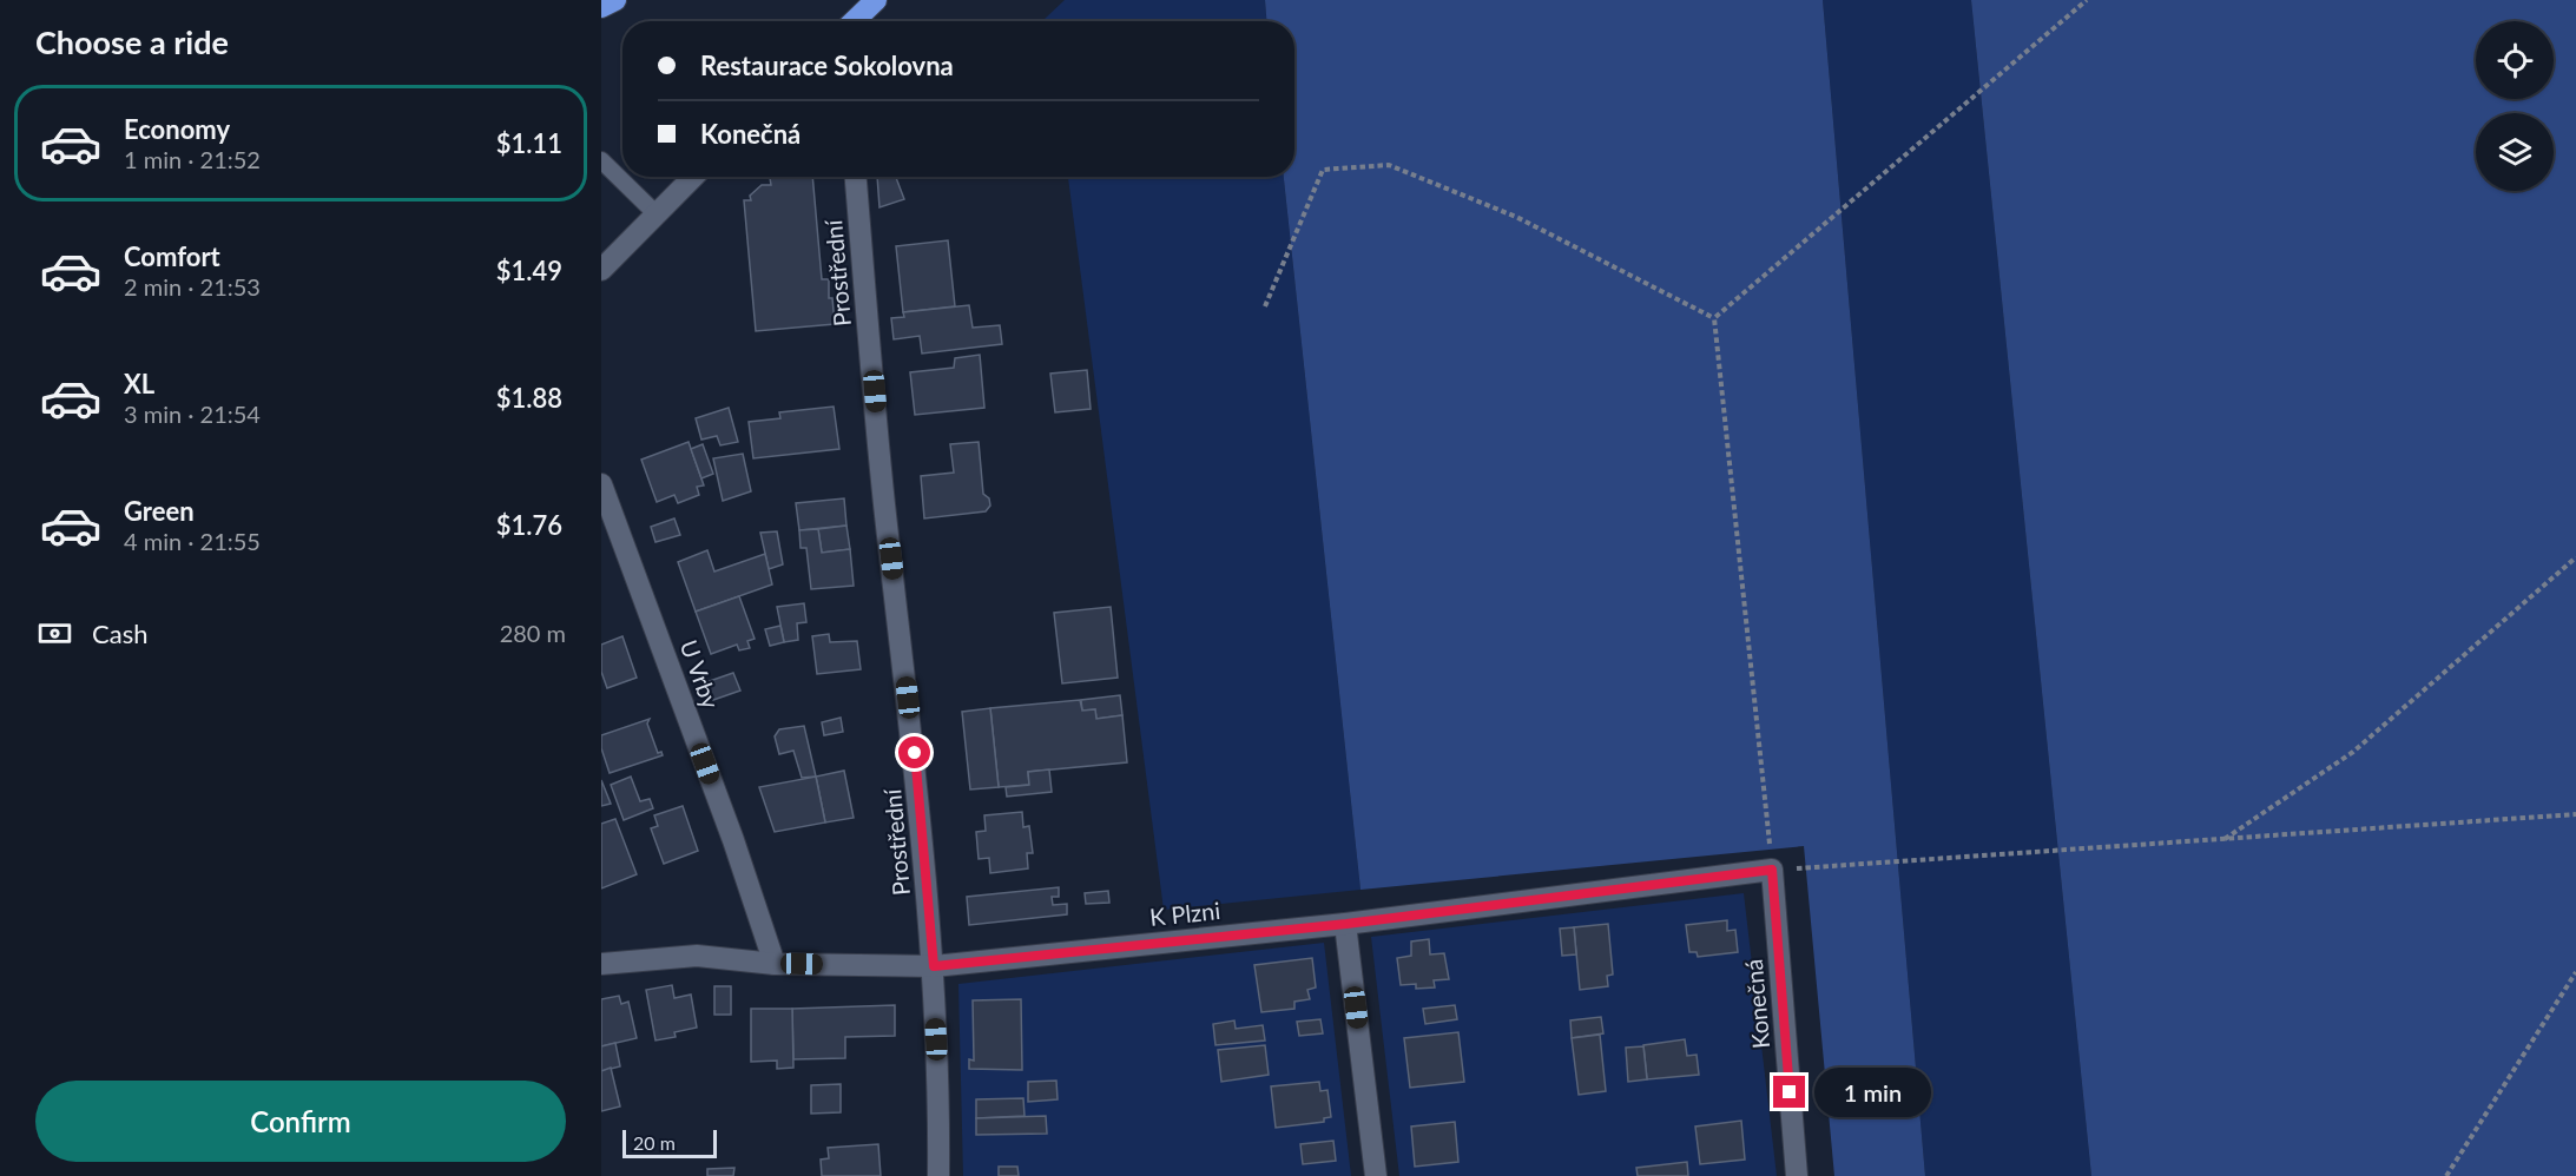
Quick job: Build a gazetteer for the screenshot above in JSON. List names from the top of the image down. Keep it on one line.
{"streets":{"street":["Prostřední","U Vrby","K Plzni","Konečná"]},"crossings":[["Prostřední","K Plzni"],["U Vrby","K Plzni"],["K Plzni","Konečná"]],"scale_bar":"20 m","page":{"heading":"Choose a ride","banner":["Restaurace Sokolovna","Konečná"],"list":[{"name":"Economy","note":"1 min · 21:52","value":"$1.11"},{"name":"Comfort","note":"2 min · 21:53","value":"$1.49"},{"name":"XL","note":"3 min · 21:54","value":"$1.88"},{"name":"Green","note":"4 min · 21:55","value":"$1.76"}],"pay":["Cash","280 m"],"buttons":"Confirm","bubble":"1 min","scale":"20 m"}}
